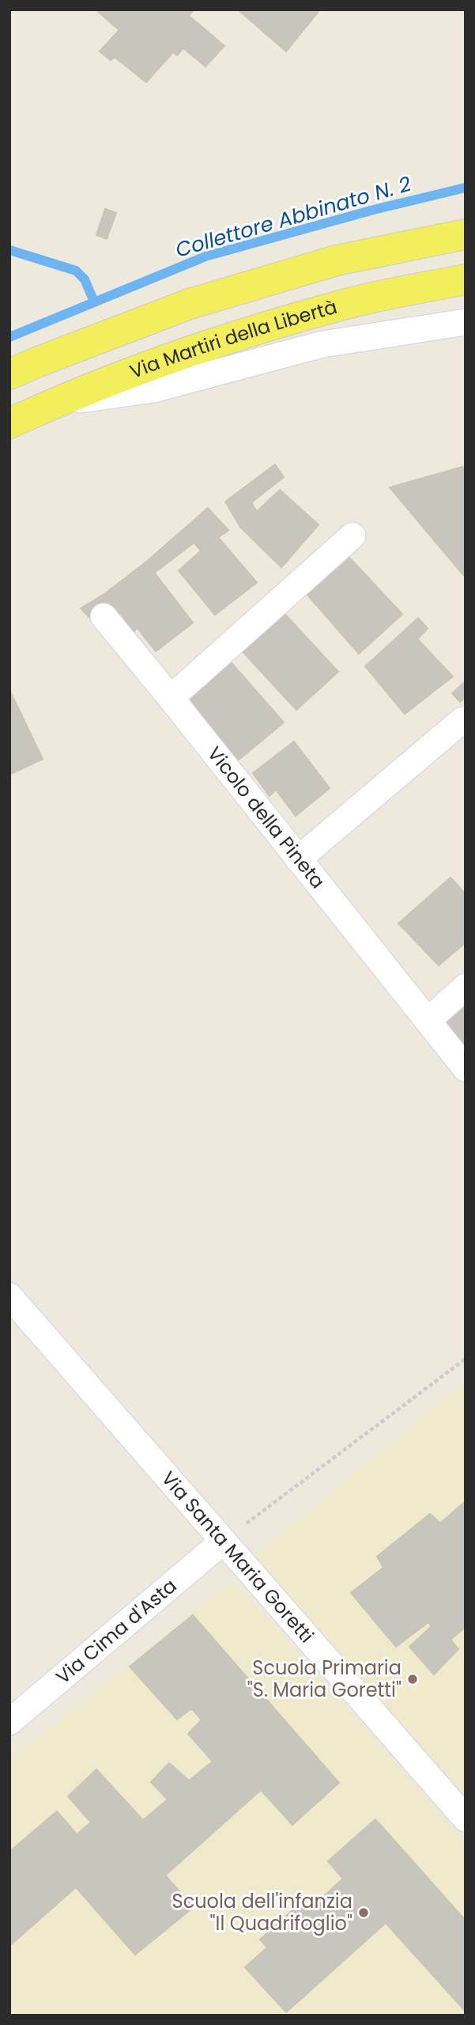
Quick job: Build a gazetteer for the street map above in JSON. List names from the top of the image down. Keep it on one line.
{"streets":{"main road":["Via Martiri della Libertà"],"street":["Vicolo della Pineta","Via Santa Maria Goretti","Via Cima d'Asta"]},"crossings":[["Via Santa Maria Goretti","Via Cima d'Asta"]],"water":["Collettore Abbinato N. 2"],"places":["Scuola Primaria \"S. Maria Goretti\"","Scuola dell'infanzia \"Il Quadrifoglio\""]}
